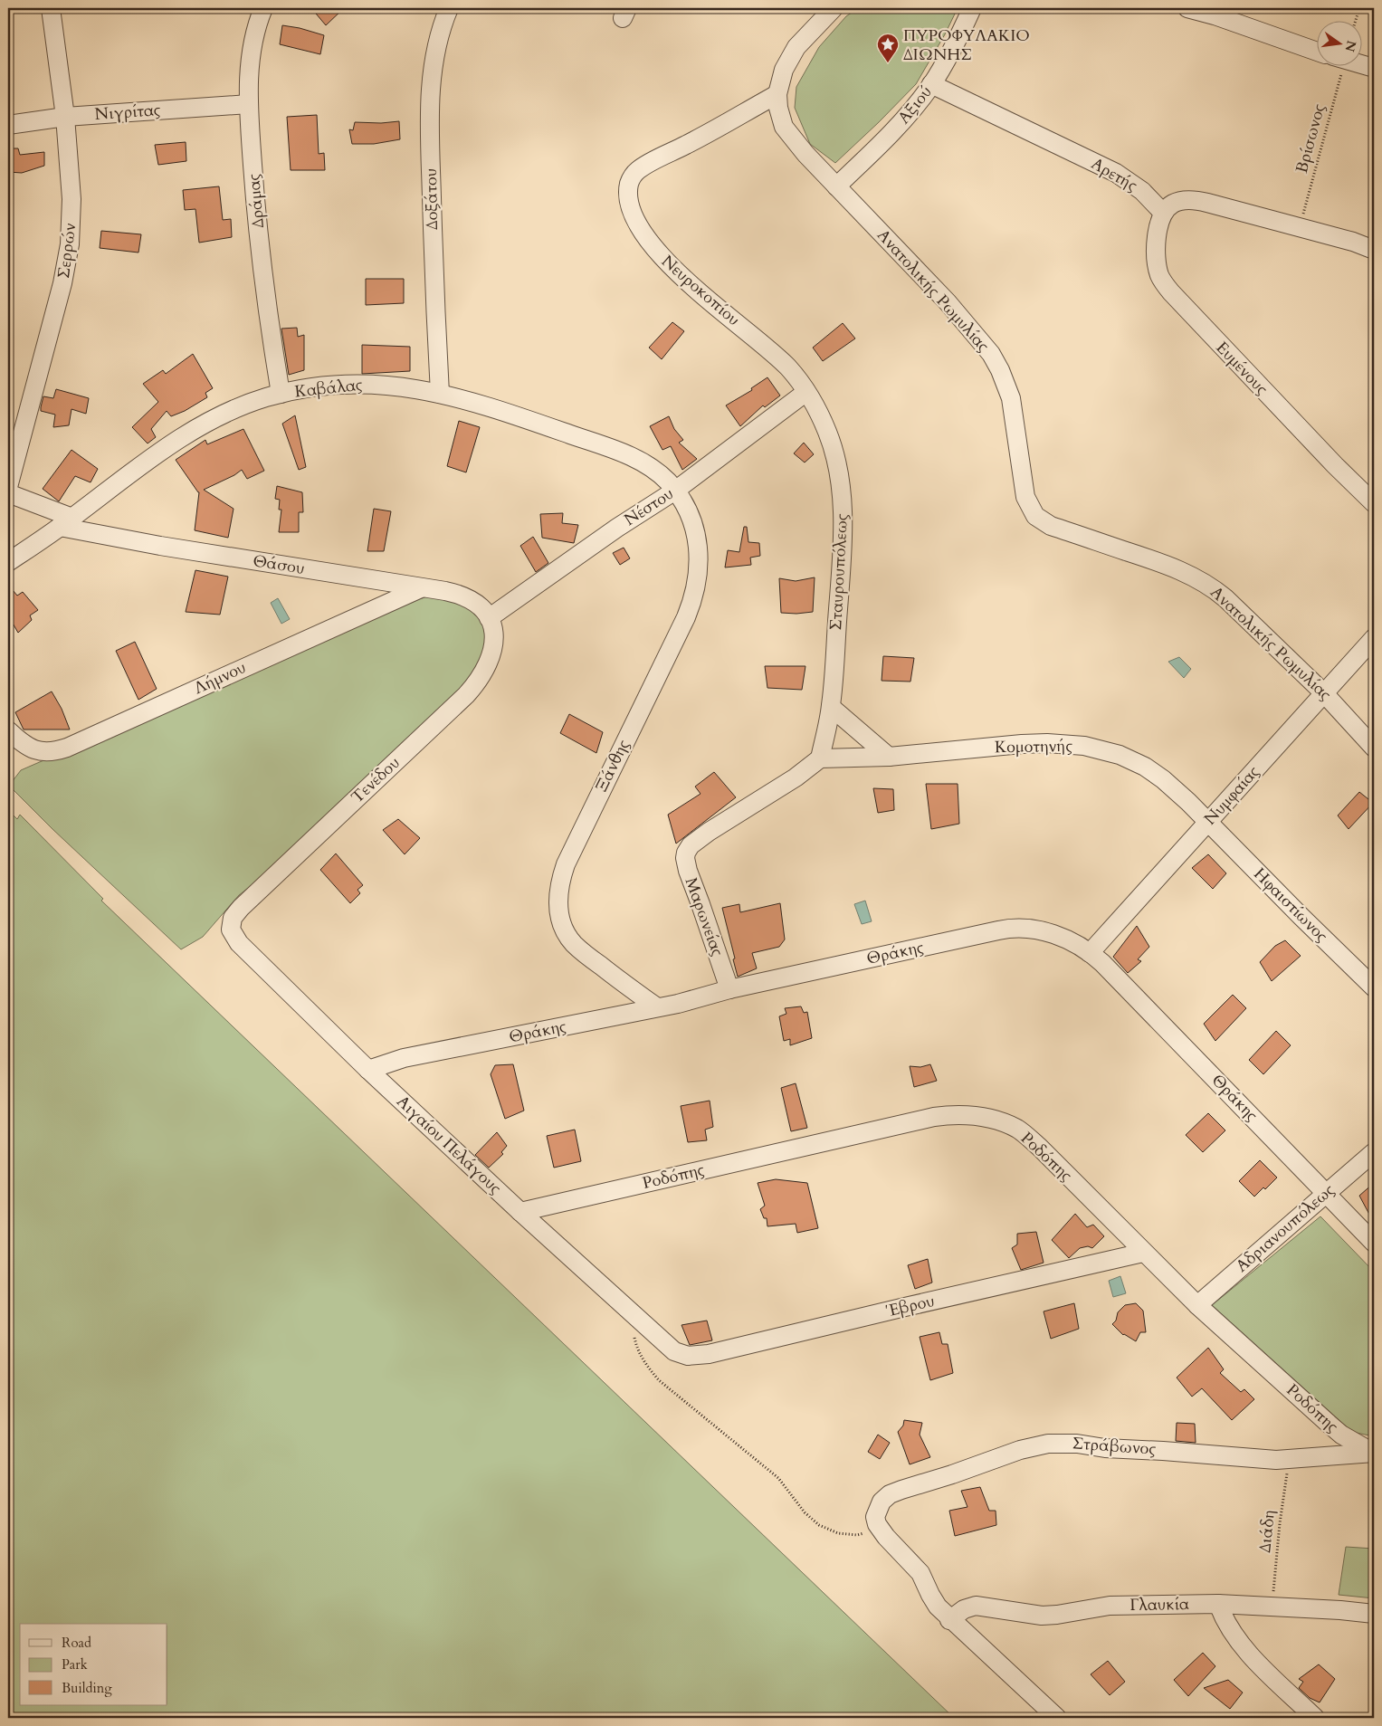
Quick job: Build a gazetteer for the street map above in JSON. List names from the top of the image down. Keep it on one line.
{"streets":{"street":["Αξιού","Νιγρίτας","Αρετής","Δοξάτου","Δράμας","Σερρών","Νευροκοπίου","Ανατολικής Ρωμυλίας","Ευμένους","Καβάλας","Νέστου","Θάσου","Σταυρουπόλεως","Λήμνου","Κομοτηνής","Ξάνθης","Τενέδου","Νυμφαίας","Ηφαιστίωνος","Μαρωνείας","Θράκης","Αιγαίου Πελάγους","Ροδόπης","Αδριανουπόλεως","Έβρου","Στράβωνος","Γλαυκία"],"path":["Βρίσωνος","Διάδη"]},"crossings":[["Αξιού","Αρετής"],["Αξιού","Ανατολικής Ρωμυλίας"],["Νιγρίτας","Δράμας"],["Νιγρίτας","Σερρών"],["Αρετής","Ευμένους"],["Δοξάτου","Καβάλας"],["Δράμας","Καβάλας"],["Νευροκοπίου","Ανατολικής Ρωμυλίας"],["Νευροκοπίου","Νέστου"],["Νευροκοπίου","Σταυρουπόλεως"],["Ανατολικής Ρωμυλίας","Νυμφαίας"],["Καβάλας","Νέστου"],["Καβάλας","Θάσου"],["Καβάλας","Ξάνθης"],["Νέστου","Θάσου"],["Νέστου","Σταυρουπόλεως"],["Νέστου","Ξάνθης"],["Νέστου","Τενέδου"],["Θάσου","Λήμνου"],["Θάσου","Τενέδου"],["Σταυρουπόλεως","Κομοτηνής"],["Σταυρουπόλεως","Μαρωνείας"],["Κομοτηνής","Νυμφαίας"],["Κομοτηνής","Ηφαιστίωνος"],["Κομοτηνής","Μαρωνείας"],["Ξάνθης","Θράκης"],["Τενέδου","Αιγαίου Πελάγους"],["Νυμφαίας","Ηφαιστίωνος"],["Νυμφαίας","Θράκης"],["Μαρωνείας","Θράκης"],["Θράκης","Αιγαίου Πελάγους"],["Θράκης","Αδριανουπόλεως"],["Αιγαίου Πελάγους","Ροδόπης"],["Αιγαίου Πελάγους","Έβρου"],["Ροδόπης","Αδριανουπόλεως"],["Ροδόπης","Έβρου"],["Ροδόπης","Στράβωνος"],["Στράβωνος","Διάδη"],["Διάδη","Γλαυκία"]],"places":{"place":["ΠΥΡΟΦΥΛΑΚΙΟ ΔΙΩΝΗΣ"]},"legend":["Road","Park","Building"],"north":"right"}
